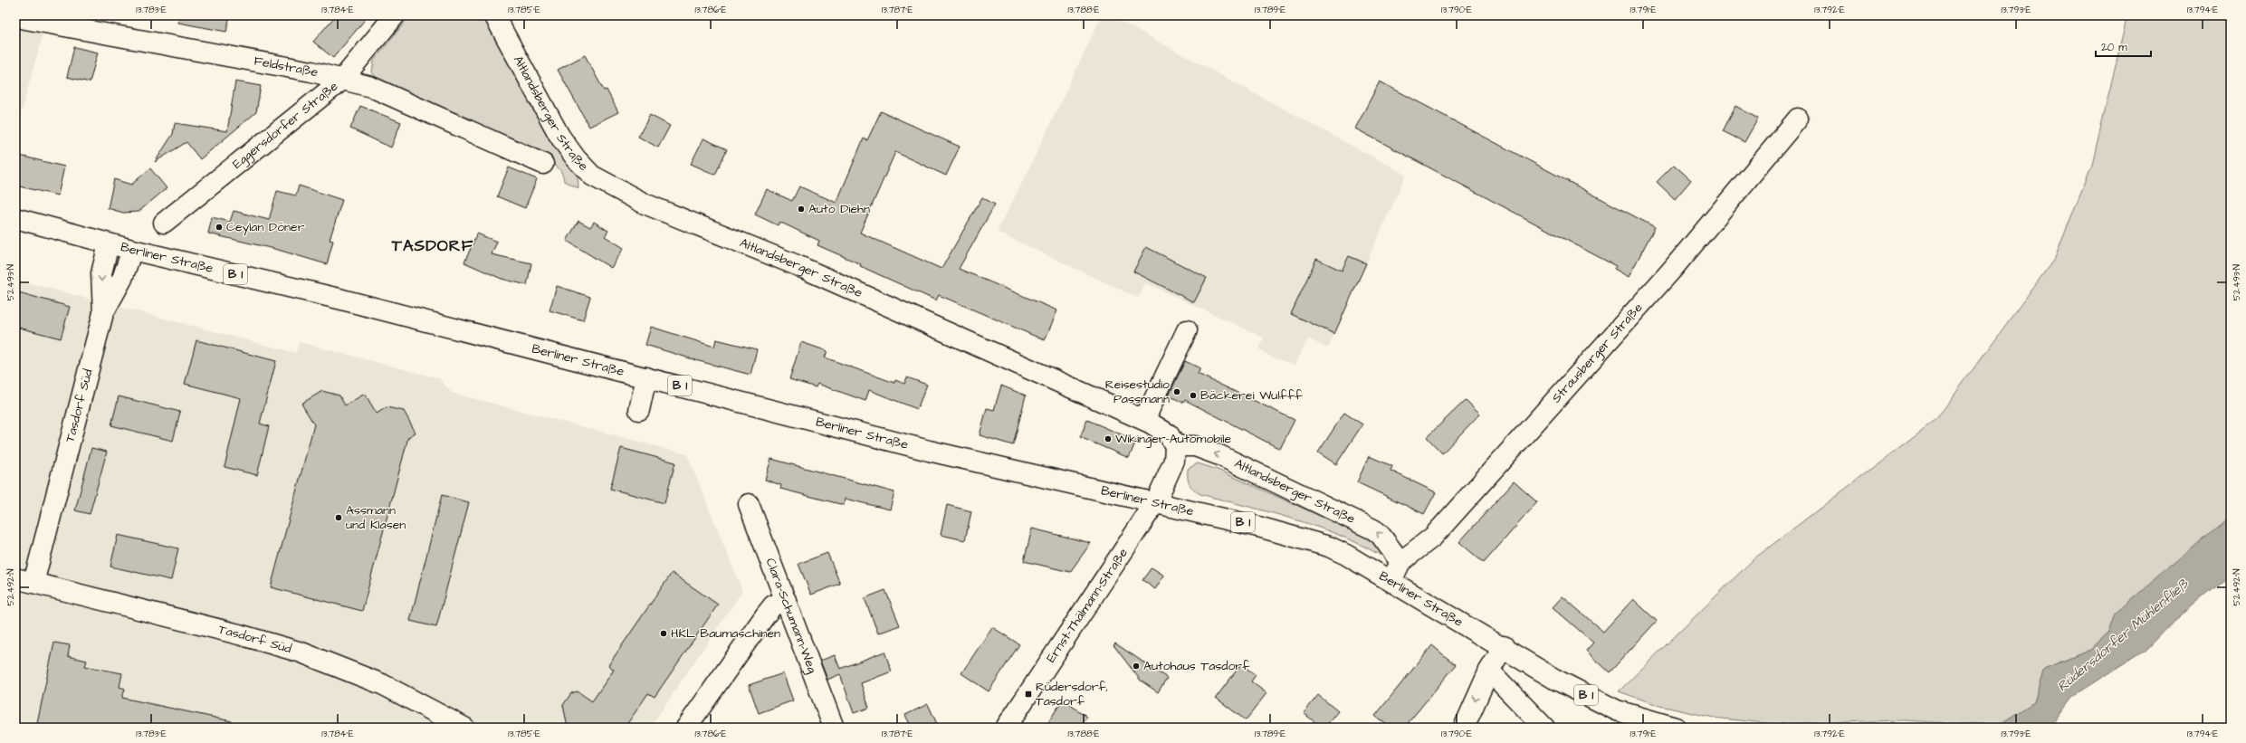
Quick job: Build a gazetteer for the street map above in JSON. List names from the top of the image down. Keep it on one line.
{"streets":{"street":["Feldstraße","Altlandsberger Straße","Eggersdorfer Straße","Berliner Straße","B 1","Strausberger Straße","Tasdorf Süd","Ernst-Thälmann-Straße","Clara-Schumann-Weg"]},"crossings":[["Feldstraße","Eggersdorfer Straße"],["Altlandsberger Straße","Strausberger Straße"],["Berliner Straße","Strausberger Straße"],["Berliner Straße","Tasdorf Süd"],["Berliner Straße","Ernst-Thälmann-Straße"]],"districts":["TASDORF"],"water":["Rüdersdorfer Mühlenfließ"],"places":{"other":["Auto Diehn","Ceylan Döner","Reisestudio Passmann","Bäckerei Wulfff","Wikinger-Automobile","Assmann und Klasen","HKL Baumaschinen","Autohaus Tasdorf"],"transit":["Rüdersdorf, Tasdorf"]},"scale_bar":"20 m","coordinates":["13.783°E","13.784°E","13.785°E","13.786°E","13.787°E","13.788°E","13.789°E","13.790°E","13.791°E","13.792°E","13.793°E","13.794°E","52.493°N","52.492°N"]}
